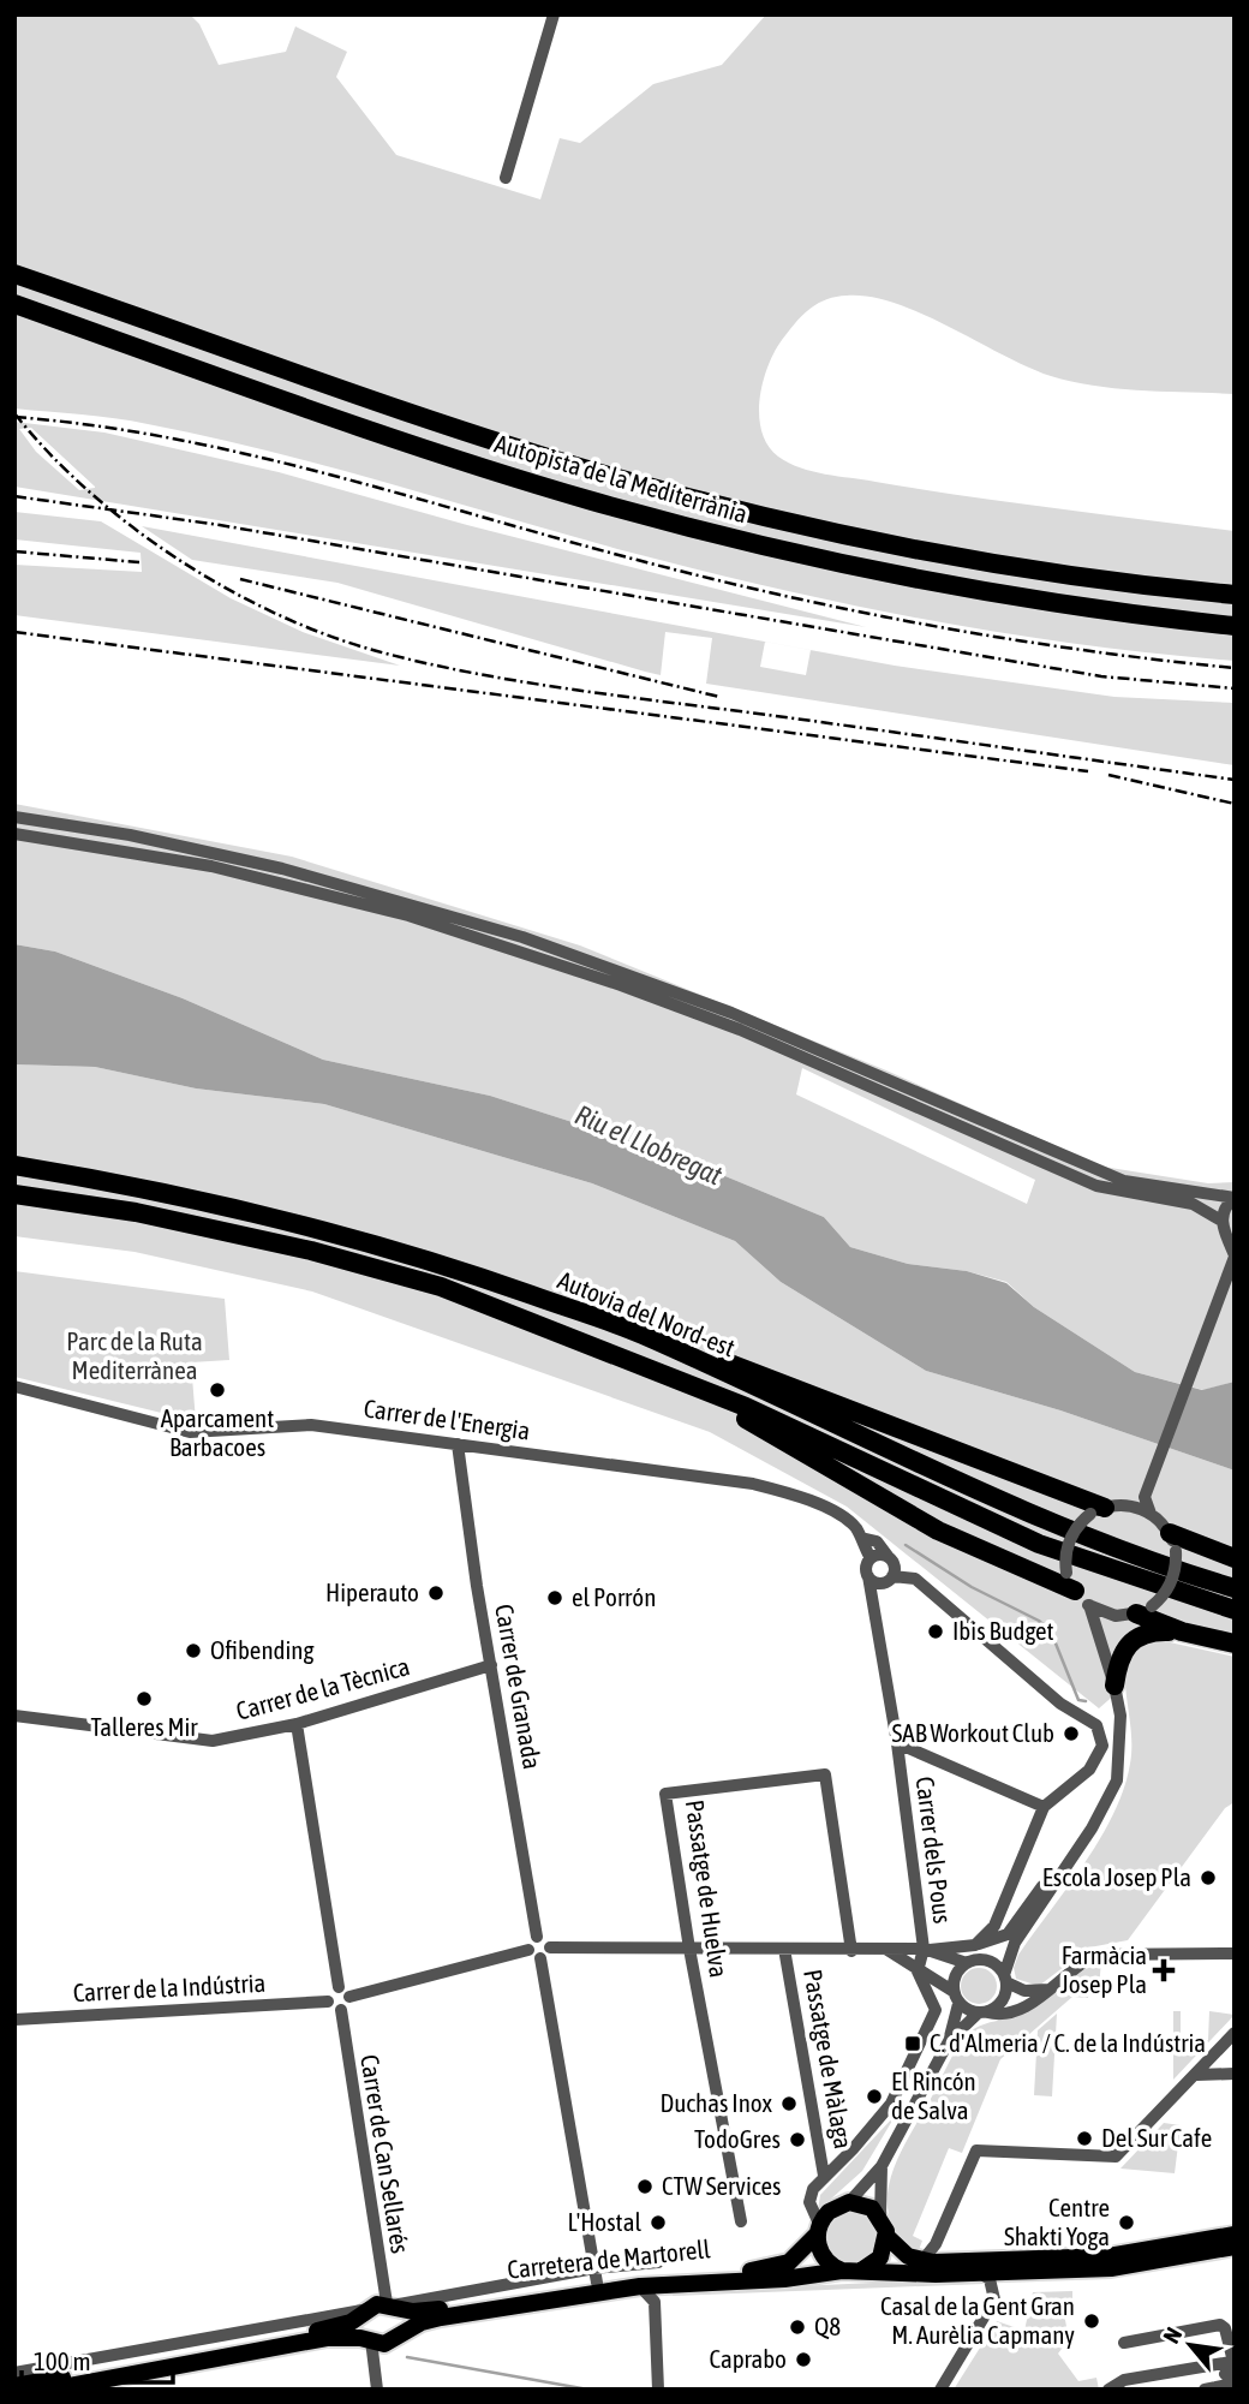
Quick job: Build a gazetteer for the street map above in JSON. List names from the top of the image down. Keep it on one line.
{"streets":{"highway":["Autopista de la Mediterrània","Autovia del Nord-est"],"main road":["Carretera de Martorell"],"street":["Carrer de l'Energia","Carrer de Granada","Carrer de la Tècnica","Carrer dels Pous","Passatge de Huelva","Carrer de la Indústria","Passatge de Màlaga","Carrer de Can Sellarés"]},"crossings":[["Carrer de l'Energia","Carrer de Granada"],["Carrer de l'Energia","Carrer dels Pous"],["Carrer de Granada","Carrer de la Tècnica"],["Carrer de la Indústria","Carrer de Can Sellarés"],["Carrer de Can Sellarés","Carretera de Martorell"]],"water":["Riu el Llobregat"],"parks":["Parc de la Ruta Mediterrànea"],"places":{"other":["Aparcament Barbacoes","Hiperauto","el Porrón","Ibis Budget","Ofibending","Talleres Mir","SAB Workout Club","Escola Josep Pla","El Rincón de Salva","Duchas Inox","Del Sur Cafe","TodoGres","CTW Services","L'Hostal","Centre Shakti Yoga","Casal de la Gent Gran M. Aurèlia Capmany","Q8","Caprabo"],"health":["Farmàcia Josep Pla"],"transit":["C. d'Almeria / C. de la Indústria"]},"scale_bar":"100 m","north":"top left"}
